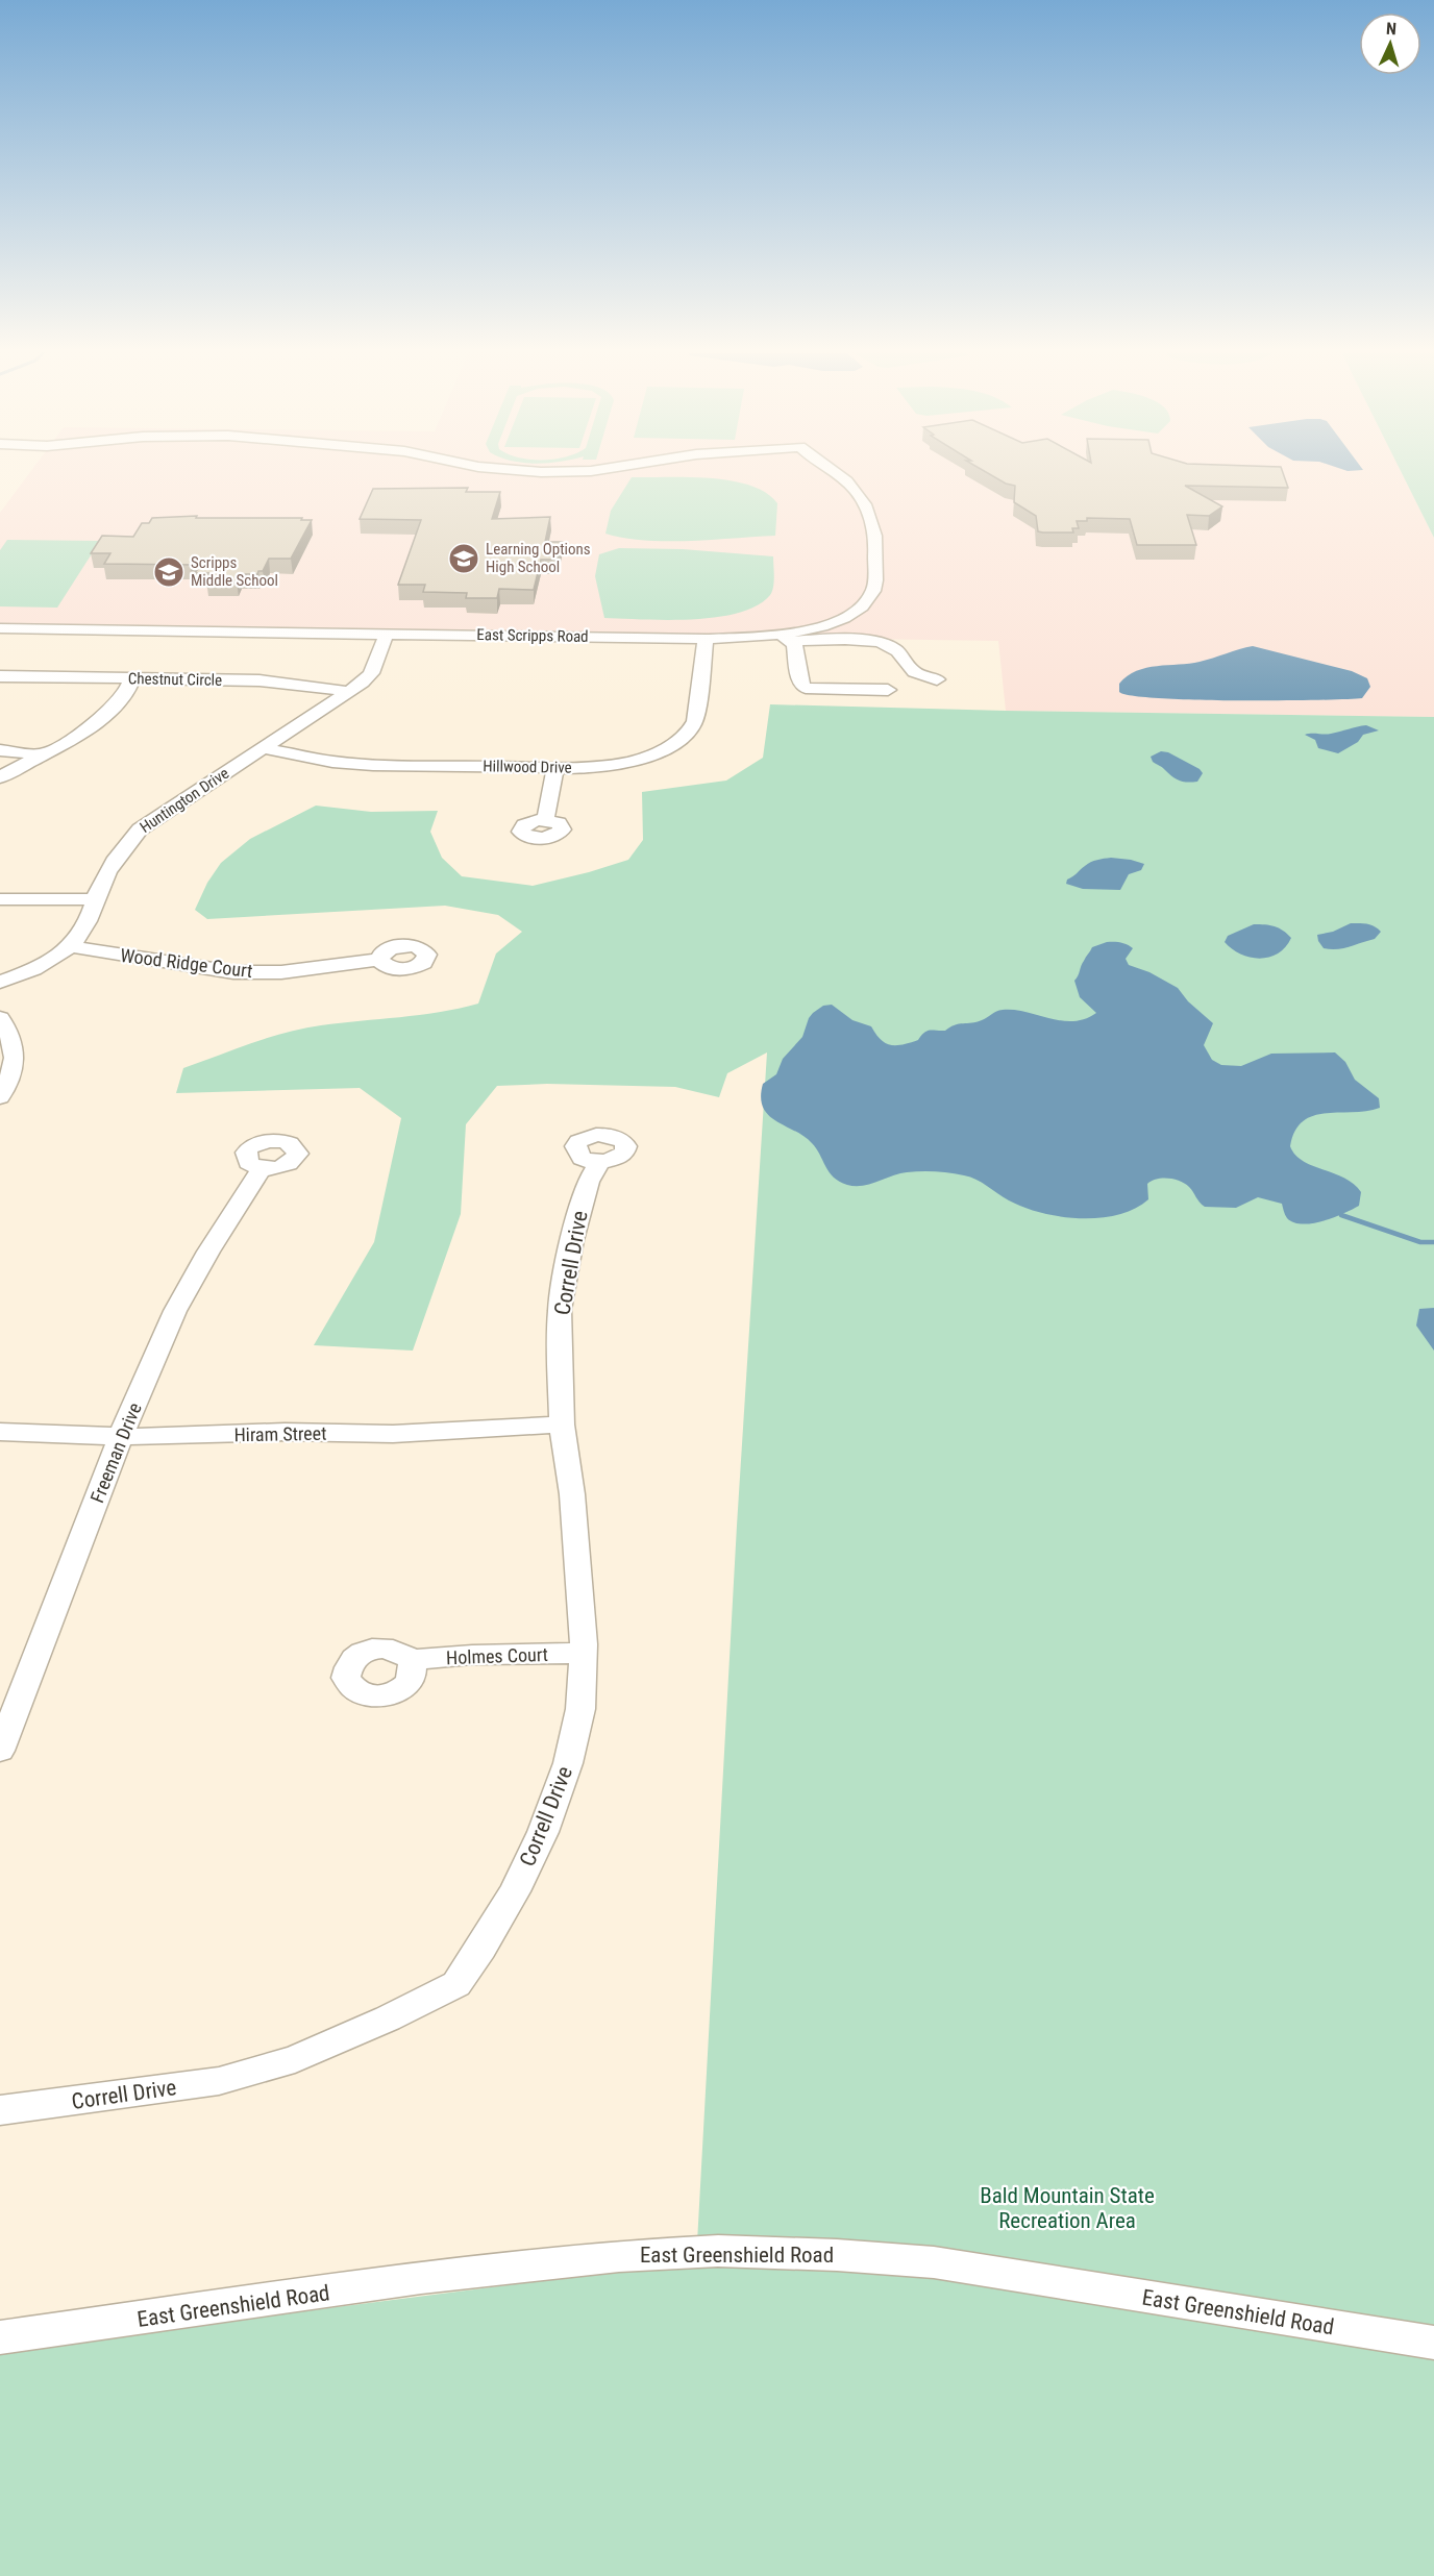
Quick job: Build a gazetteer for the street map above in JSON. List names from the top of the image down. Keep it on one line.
{"streets":{"street":["East Scripps Road","Chestnut Circle","Hillwood Drive","Huntington Drive","Wood Ridge Court","Correll Drive","Hiram Street","Freeman Drive","Holmes Court","East Greenshield Road"]},"crossings":[["East Scripps Road","Hillwood Drive"],["East Scripps Road","Huntington Drive"],["Chestnut Circle","Huntington Drive"],["Hillwood Drive","Huntington Drive"],["Huntington Drive","Wood Ridge Court"],["Correll Drive","Hiram Street"],["Correll Drive","Holmes Court"],["Hiram Street","Freeman Drive"]],"parks":["Bald Mountain State Recreation Area"],"places":{"school or university":["Learning Options High School","Scripps Middle School"]},"north":"top"}
